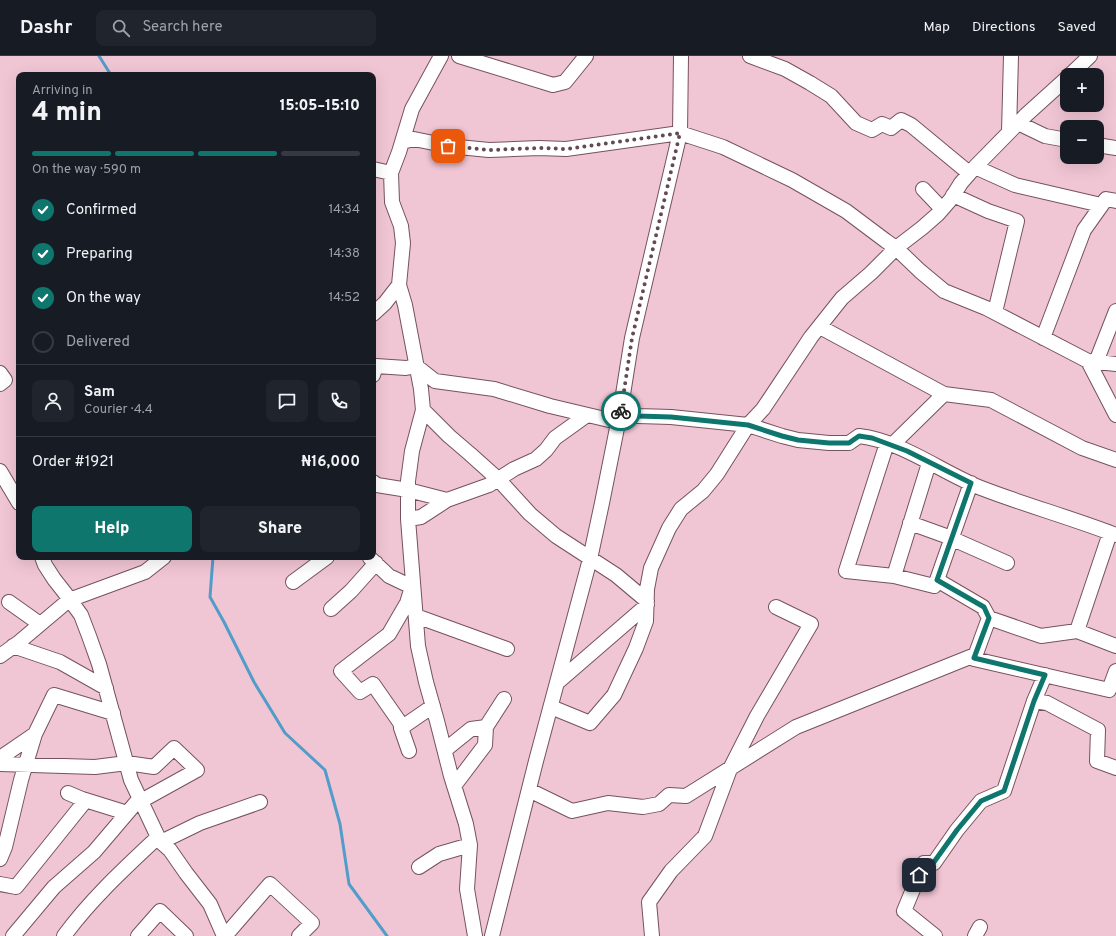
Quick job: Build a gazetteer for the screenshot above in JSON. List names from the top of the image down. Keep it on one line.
{"page":{"header":"Dashr","search":"Search here","nav":["Map","Directions","Saved"],"map_buttons":["+","−"],"heading":["4 min","Arriving in","15:05–15:10"],"panel":["Sam","Courier · 4.4","Order #1921","₦16,000"],"bar":"On the way · 590 m","list":[["Confirmed","14:34"],["Preparing","14:38"],["On the way","14:52"],"Delivered"],"buttons":["Help","Share"]}}
